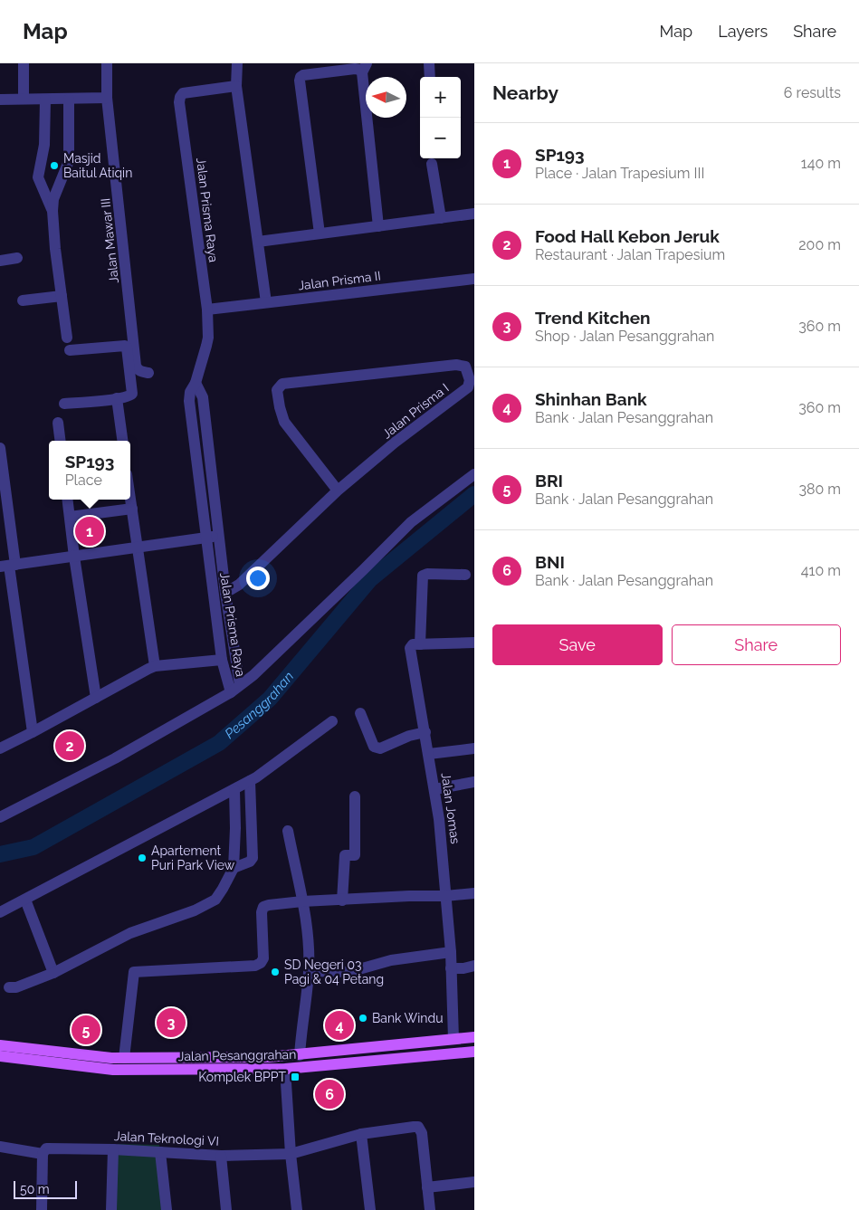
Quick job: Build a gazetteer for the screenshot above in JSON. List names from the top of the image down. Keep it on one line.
{"streets":{"main road":["Jalan Pesanggrahan"],"street":["Jalan Prisma Raya","Jalan Mawar III","Jalan Prisma II","Jalan Prisma I","Jalan Jomas","Jalan Teknologi VI"]},"crossings":[["Jalan Prisma Raya","Jalan Prisma II"],["Jalan Prisma Raya","Jalan Prisma I"],["Jalan Jomas","Jalan Pesanggrahan"]],"water":["Pesanggrahan"],"places":{"other":["Masjid Baitul Atiqin","Apartement Puri Park View","SD Negeri 03 Pagi & 04 Petang","Bank Windu"],"transit":["Komplek BPPT"]},"scale_bar":"50 m","north":"left","page":{"header":"Map","nav":["Map","Layers","Share"],"heading":["Nearby","6 results"],"map_buttons":["+","−"],"list":[{"mark":"1","name":"SP193","note":"Place · Jalan Trapesium III","value":"140 m"},{"mark":"2","name":"Food Hall Kebon Jeruk","note":"Restaurant · Jalan Trapesium","value":"200 m"},{"mark":"3","name":"Trend Kitchen","note":"Shop · Jalan Pesanggrahan","value":"360 m"},{"mark":"4","name":"Shinhan Bank","note":"Bank · Jalan Pesanggrahan","value":"360 m"},{"mark":"5","name":"BRI","note":"Bank · Jalan Pesanggrahan","value":"380 m"},{"mark":"6","name":"BNI","note":"Bank · Jalan Pesanggrahan","value":"410 m"}],"popup":["SP193","Place"],"pins":["1","2","3","4","5","6"],"buttons":["Save","Share"],"scale":"50 m"}}
